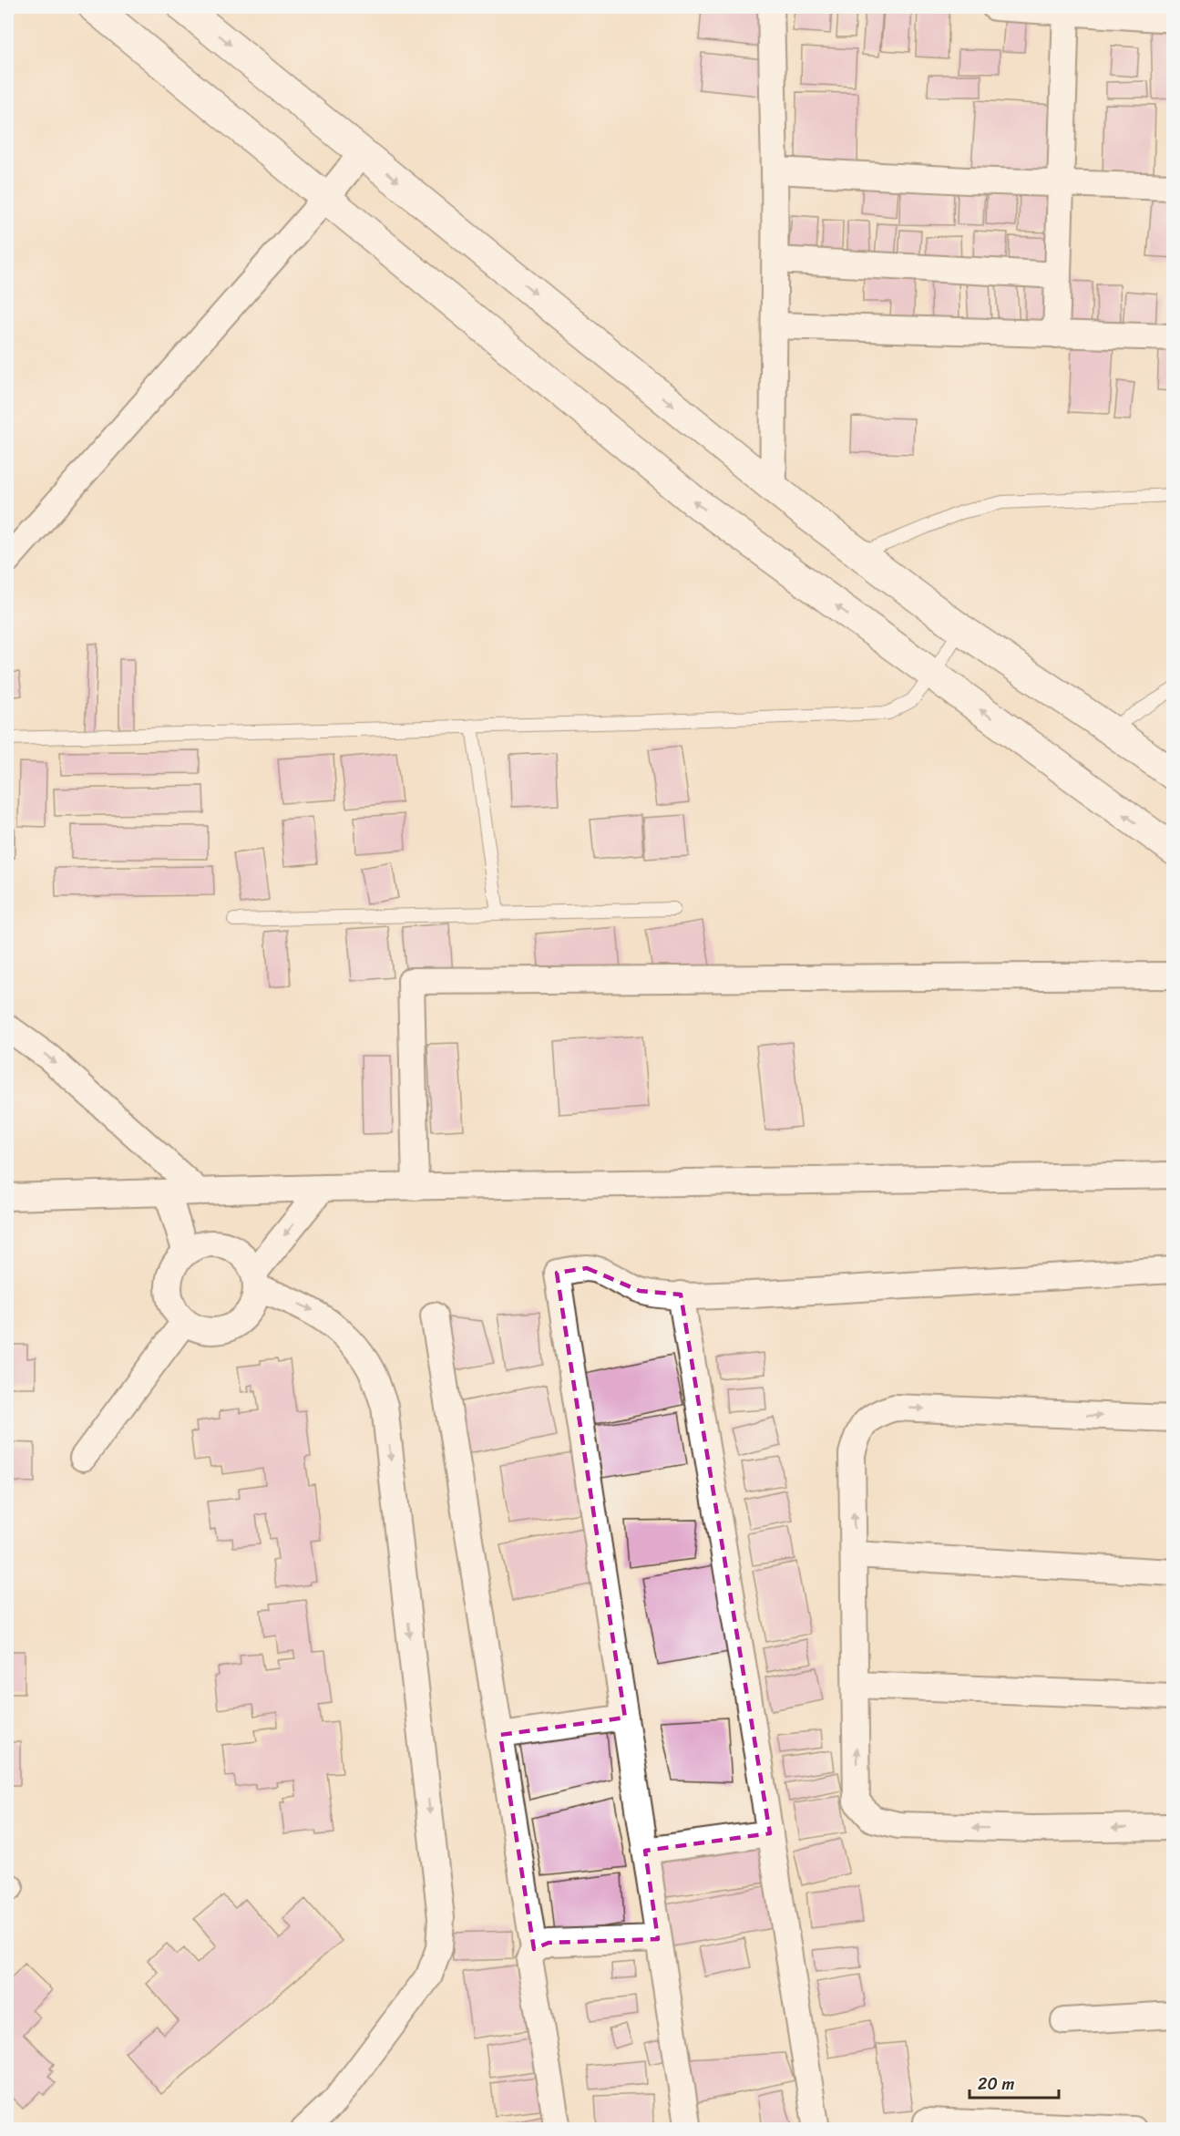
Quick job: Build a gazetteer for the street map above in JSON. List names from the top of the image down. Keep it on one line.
{"scale_bar":"20 m"}
